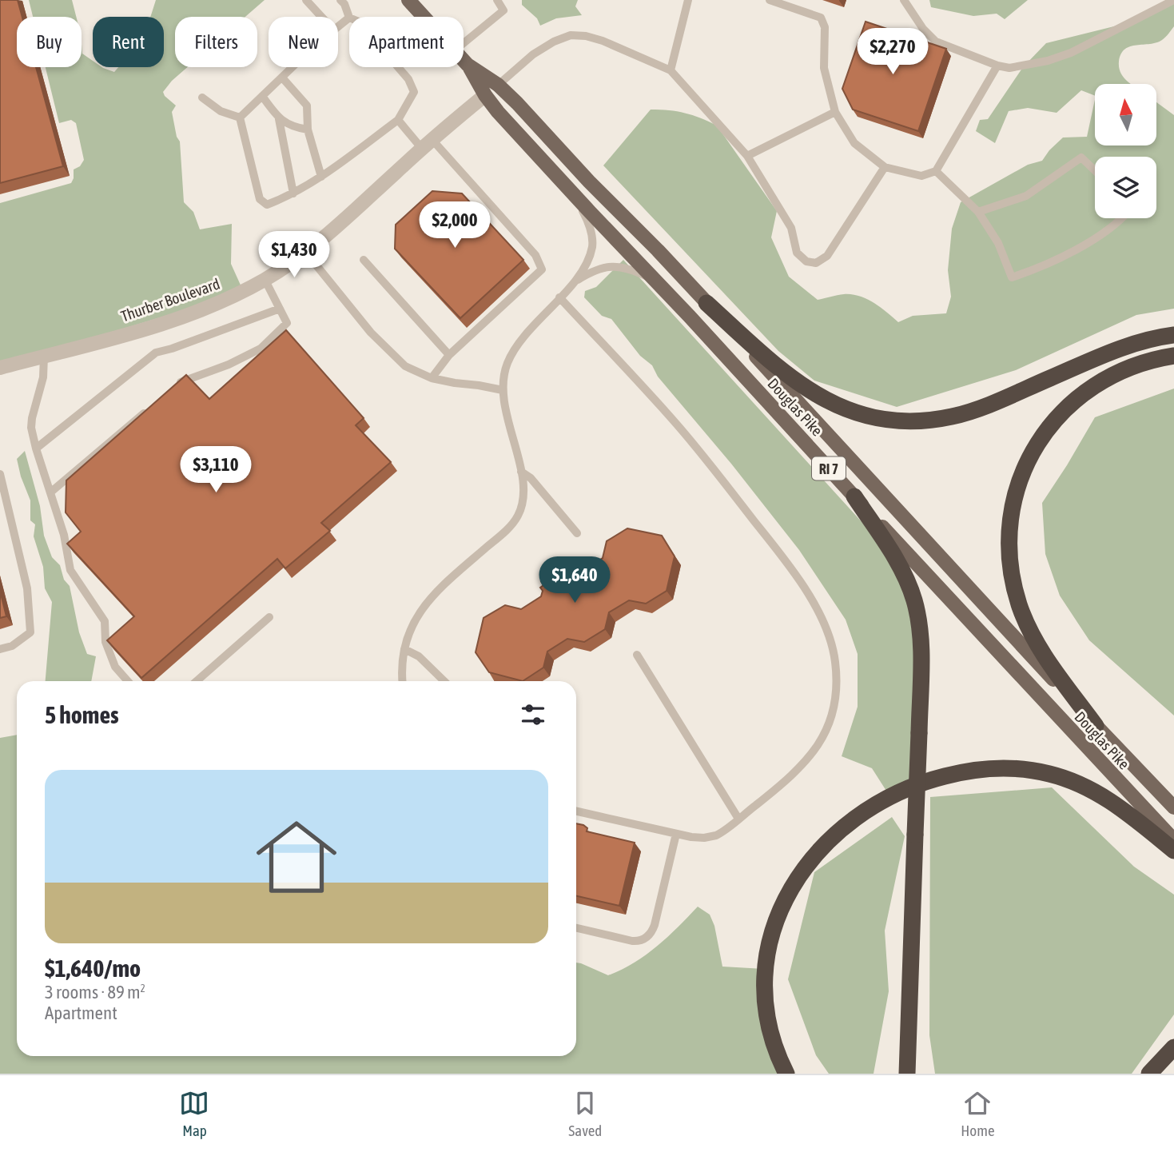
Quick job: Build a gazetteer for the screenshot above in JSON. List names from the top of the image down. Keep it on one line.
{"streets":{"main road":["Douglas Pike","RI 7"],"street":["Thurber Boulevard"]},"crossings":[["Thurber Boulevard","Douglas Pike"]],"north":"top","page":{"chip":["Buy","Rent","Filters","New","Apartment"],"price":["$2,270","$2,000","$1,430","$3,110","$1,640"],"heading":"5 homes","list":[{"name":"$1,640/mo","note":"3 rooms · 89 m² · Apartment"}],"tabs":["Map","Saved","Home"]}}
